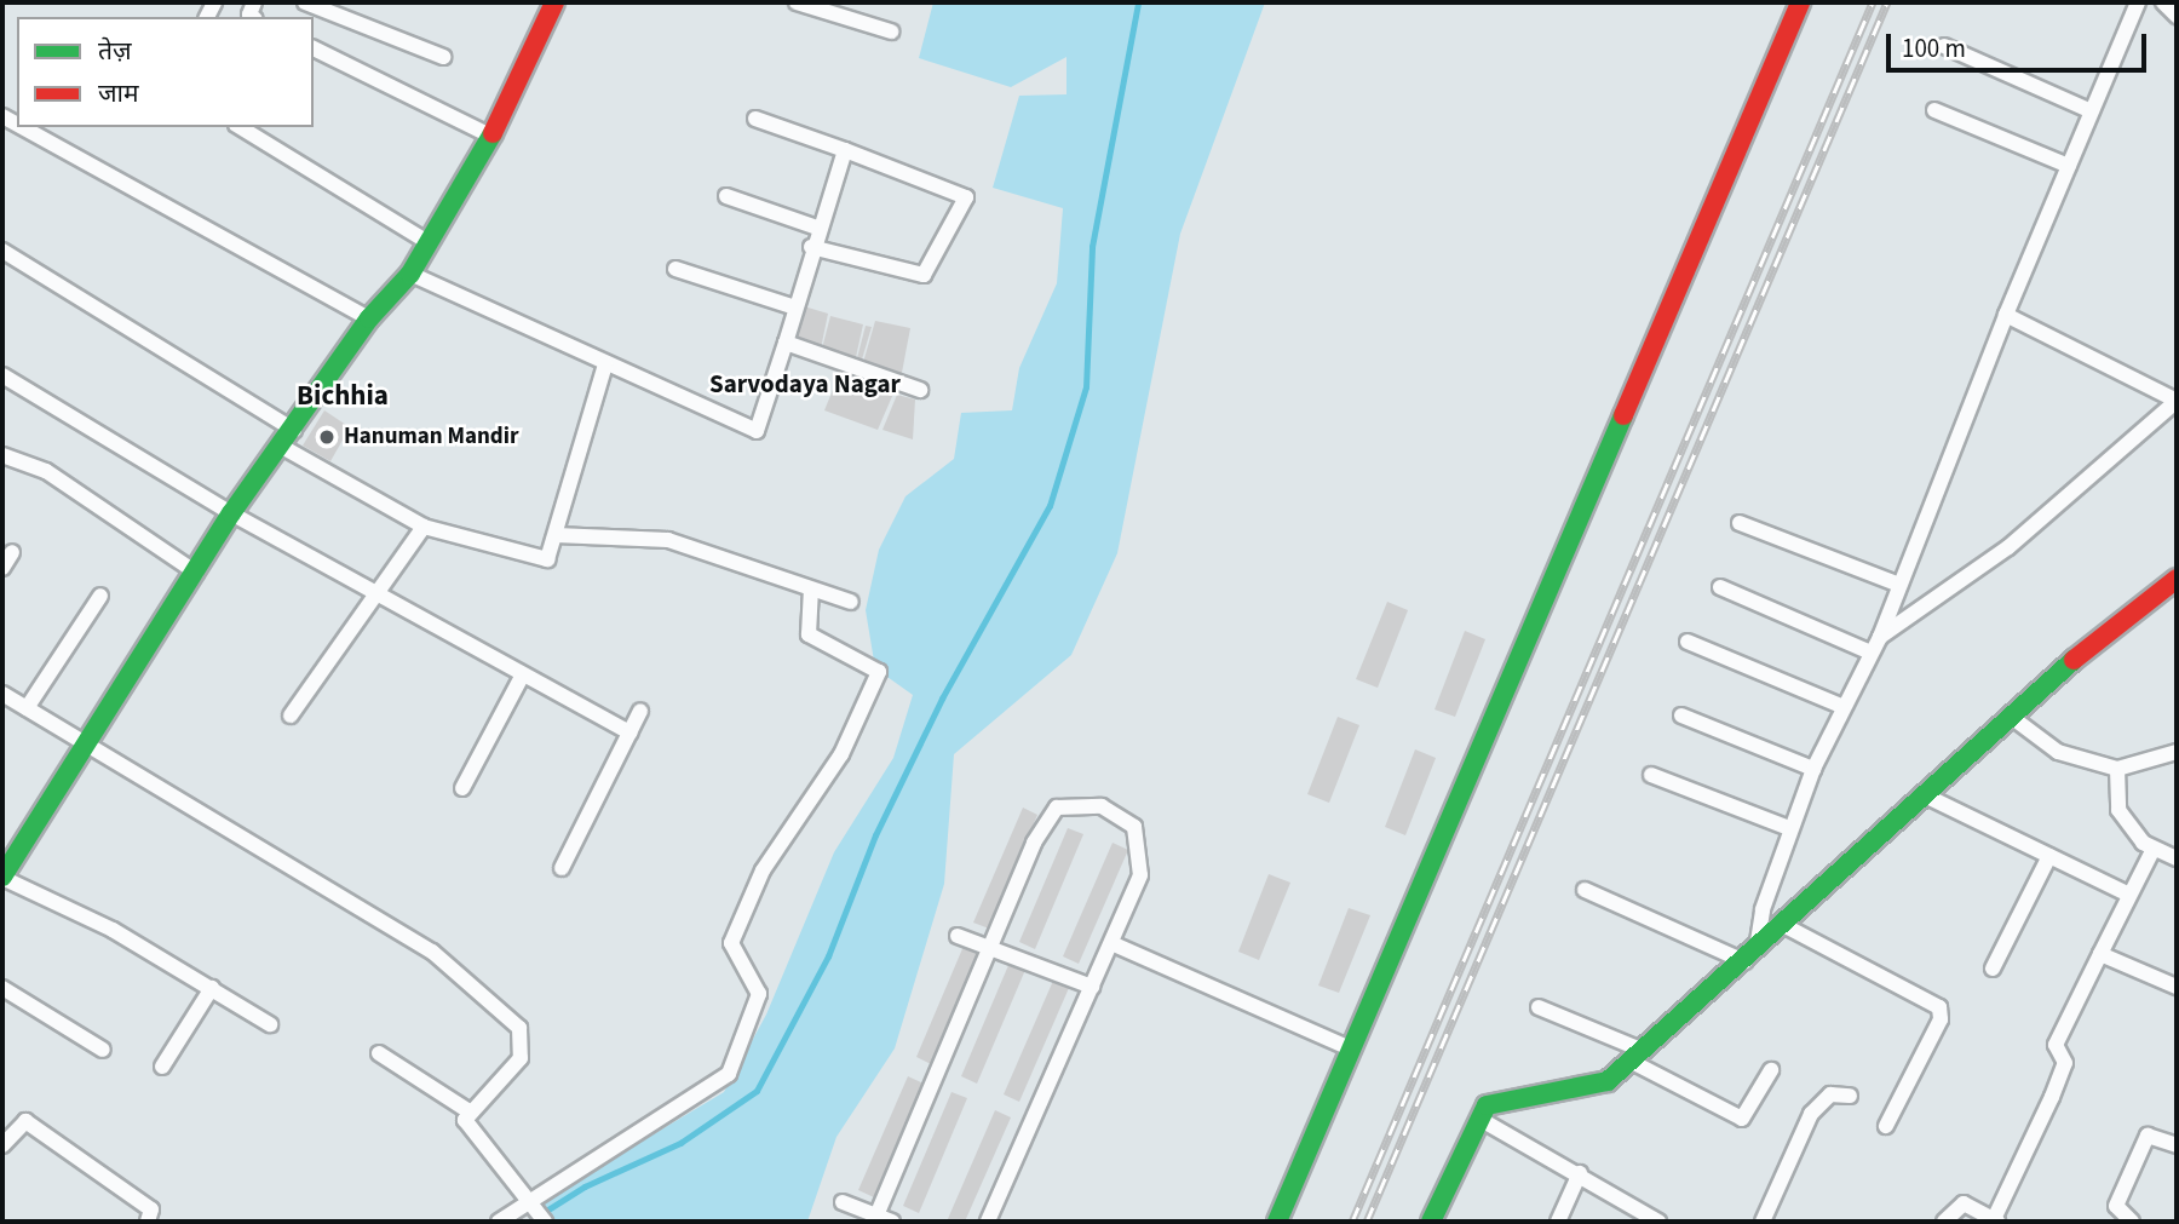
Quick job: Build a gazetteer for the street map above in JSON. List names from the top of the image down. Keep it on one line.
{"districts":["Sarvodaya Nagar","Bichhia"],"places":["Hanuman Mandir"],"legend":["तेज़","जाम"],"scale_bar":"100 m"}
